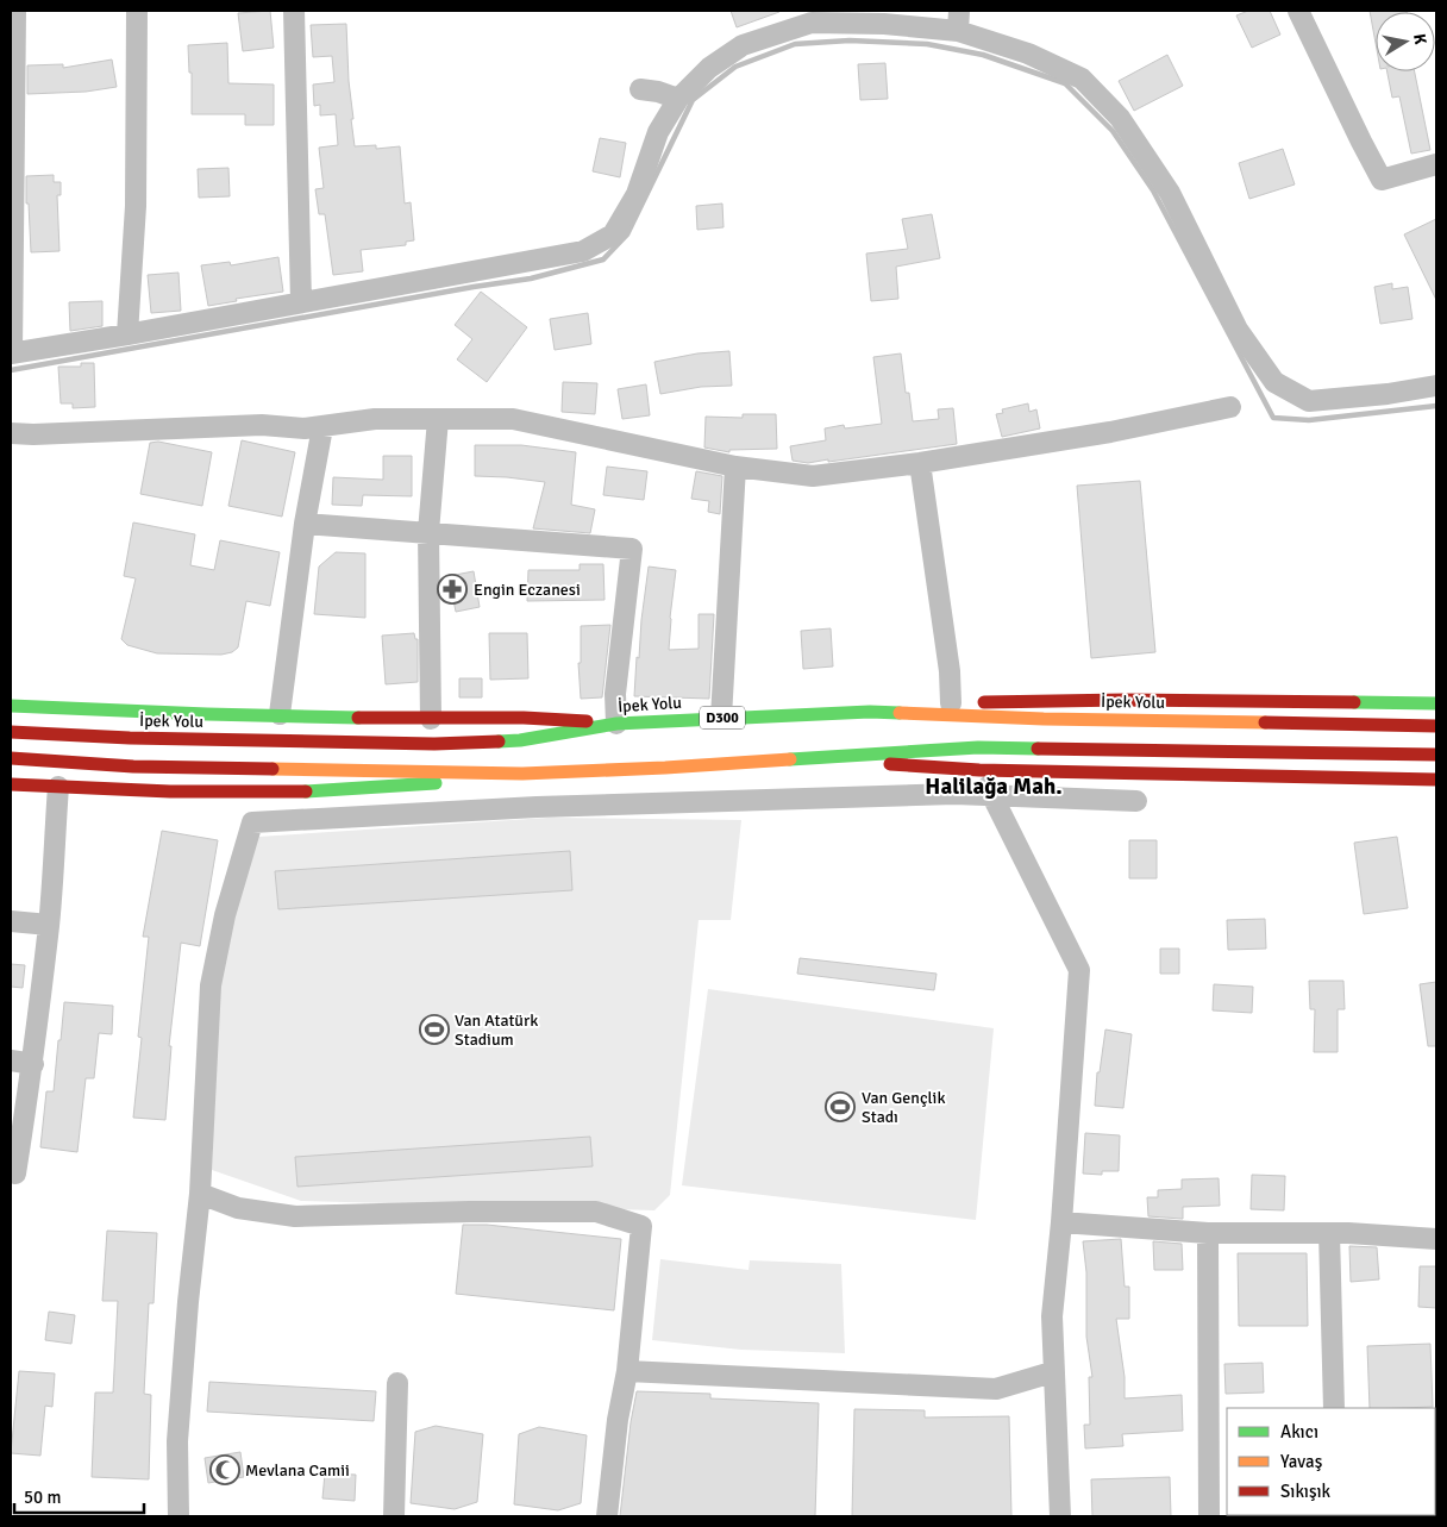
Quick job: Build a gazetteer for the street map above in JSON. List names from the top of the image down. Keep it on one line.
{"streets":{"main road":["İpek Yolu","D300"]},"districts":["Halilağa Mah."],"places":{"pharmacy":["Engin Eczanesi"],"sports":["Van Atatürk Stadium","Van Gençlik Stadı"],"mosque":["Mevlana Camii"]},"legend":["Akıcı","Yavaş","Sıkışık"],"scale_bar":"50 m","north":"right"}
